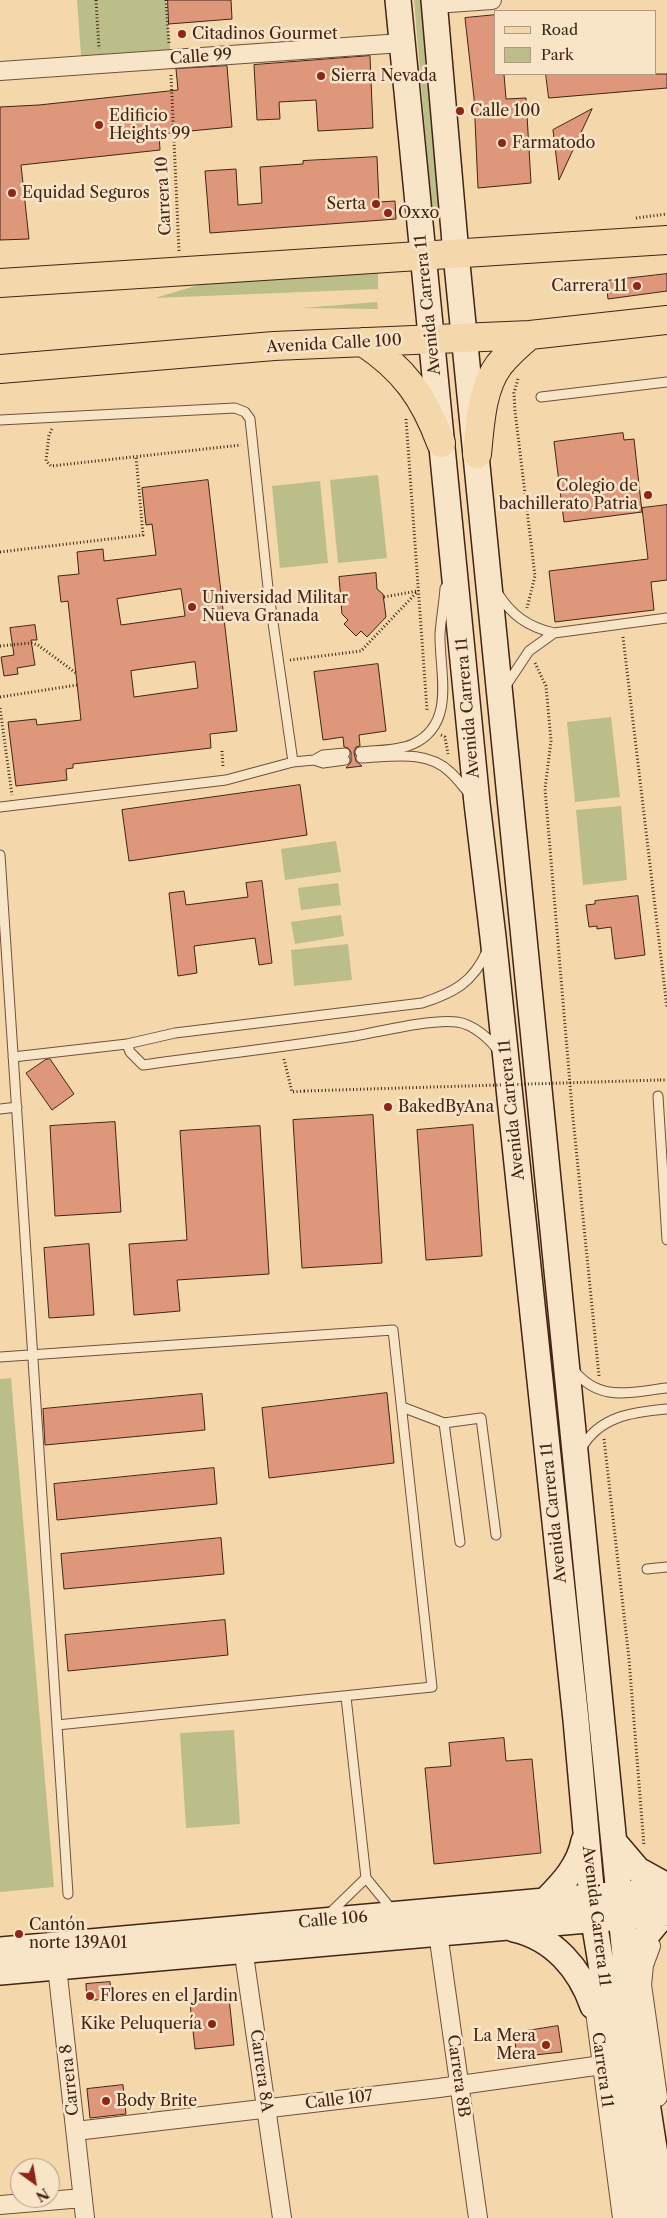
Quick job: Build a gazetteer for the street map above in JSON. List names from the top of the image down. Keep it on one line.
{"streets":{"main road":["Avenida Carrera 11","Avenida Calle 100","Calle 106"],"street":["Calle 99","Carrera 11","Carrera 8A","Carrera 8B","Carrera 8","Calle 107"],"path":["Carrera 10"]},"crossings":[["Calle 99","Carrera 10"],["Calle 99","Avenida Carrera 11"],["Avenida Carrera 11","Avenida Calle 100"],["Avenida Carrera 11","Calle 106"],["Avenida Carrera 11","Carrera 11"],["Calle 106","Carrera 11"],["Calle 106","Carrera 8A"],["Calle 106","Carrera 8B"],["Calle 106","Carrera 8"],["Carrera 11","Calle 107"],["Carrera 8A","Calle 107"],["Carrera 8B","Calle 107"],["Carrera 8","Calle 107"]],"places":["Citadinos Gourmet","Sierra Nevada","Calle 100","Edificio Heights 99","Farmatodo","Equidad Seguros","Serta","Oxxo","Carrera 11","Colegio de bachillerato Patria","Universidad Militar Nueva Granada","BakedByAna","Cantón norte 139A01","Flores en el Jardin","Kike Peluquería","La Mera Mera","Body Brite"],"legend":["Road","Park"],"north":"bottom right"}
